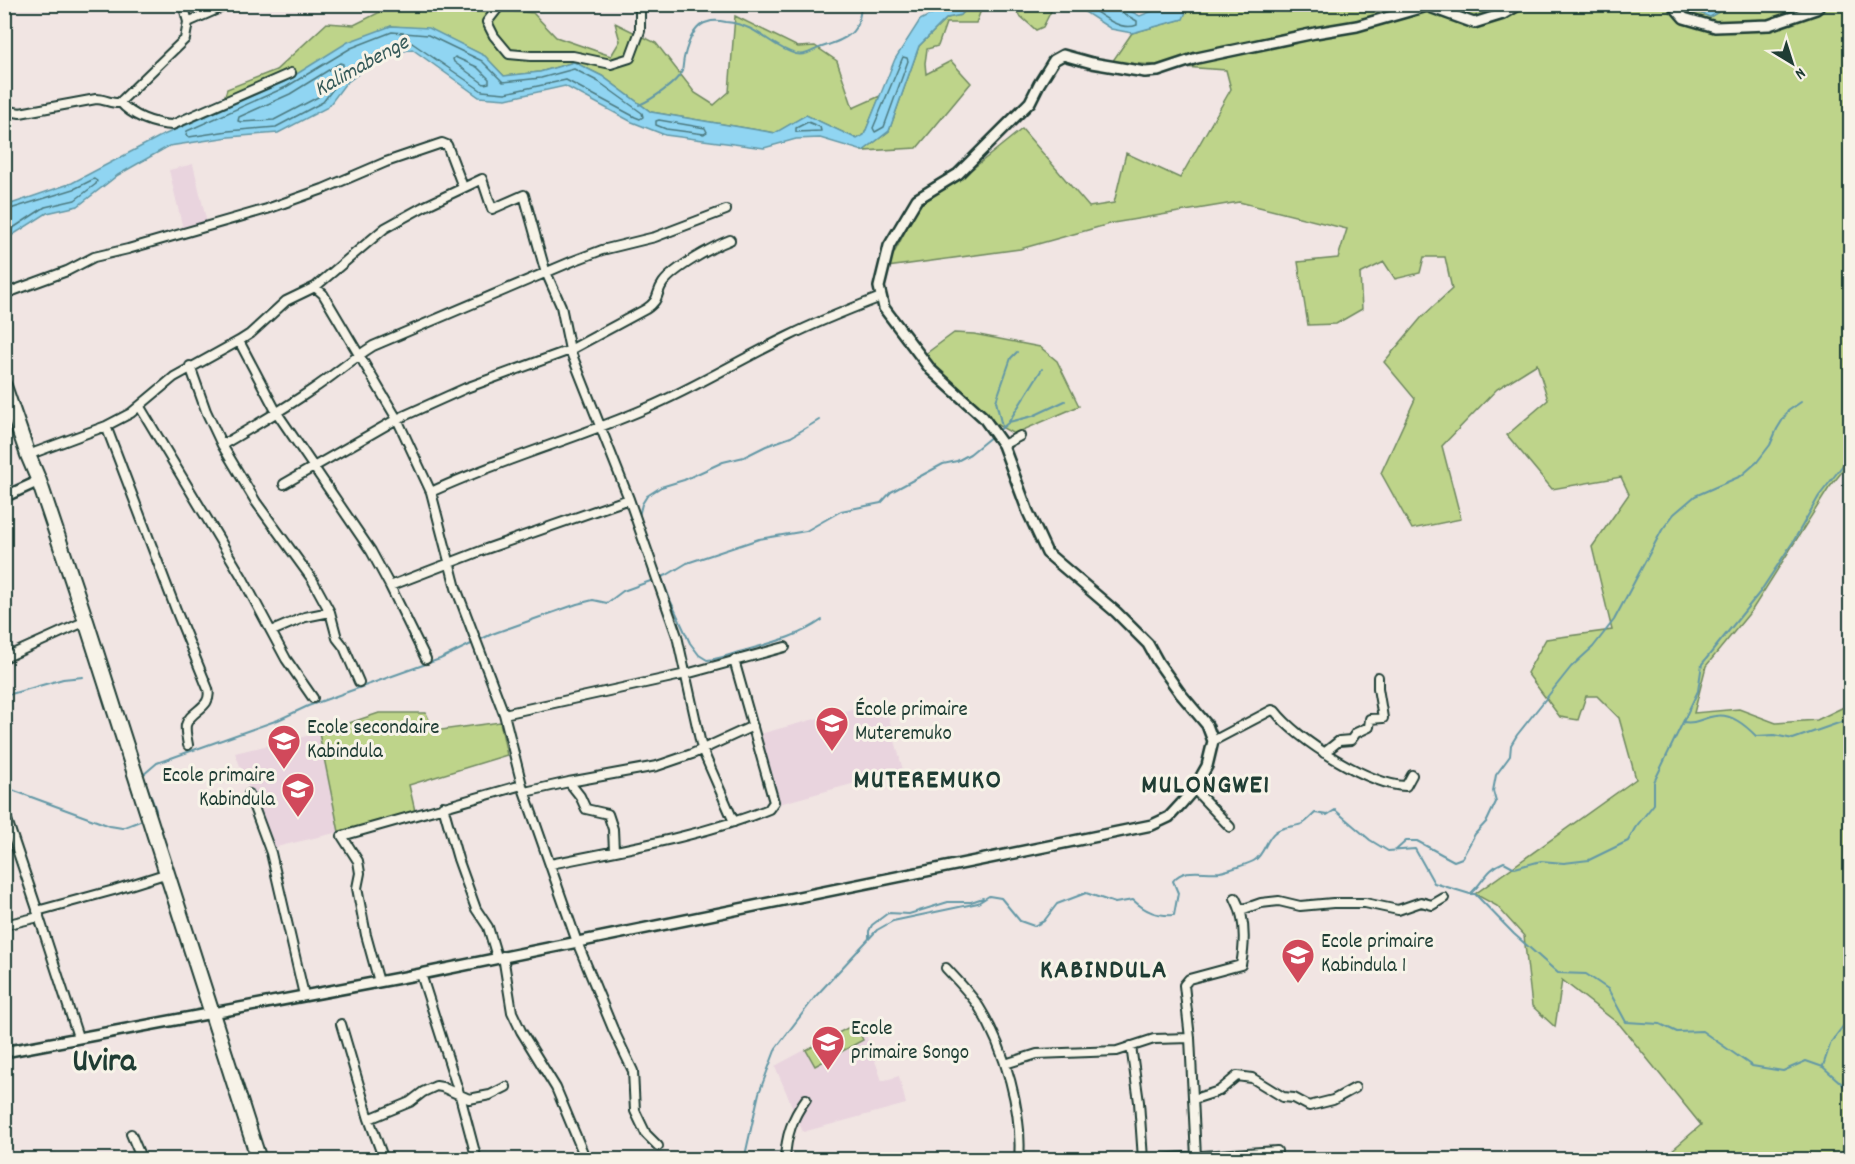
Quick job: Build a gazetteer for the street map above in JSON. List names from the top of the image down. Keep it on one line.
{"districts":["MUTEREMUKO","MULONGWE1","KABINDULA","Uvira"],"water":["Kalimabenge"],"places":{"school or university":["École primaire Muteremuko","Ecole secondaire Kabindula","Ecole primaire Kabindula","Ecole primaire Kabindula 1","Ecole primaire Songo"]},"north":"bottom right"}
